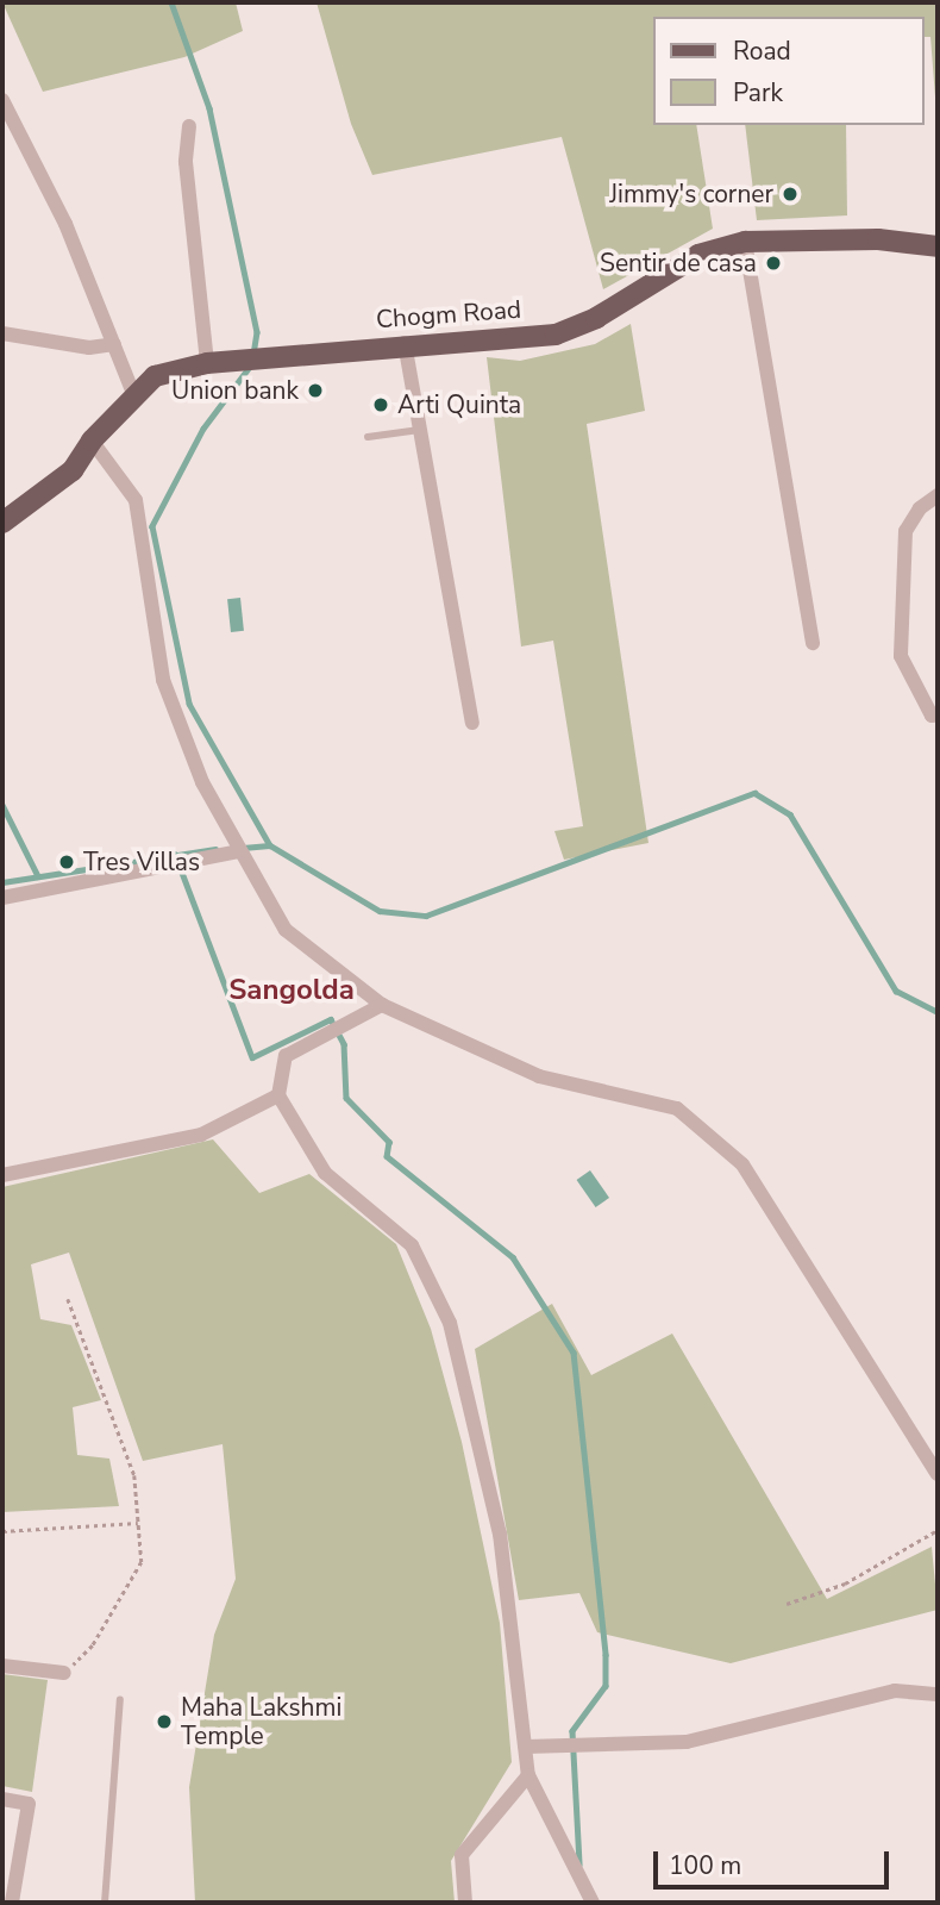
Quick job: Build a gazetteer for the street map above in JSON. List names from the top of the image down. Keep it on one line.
{"streets":{"main road":["Chogm Road"]},"districts":["Sangolda"],"places":["Jimmy's corner","Sentir de casa","Union bank","Arti Quinta","Tres Villas","Maha Lakshmi Temple"],"legend":["Road","Park"],"scale_bar":"100 m"}
